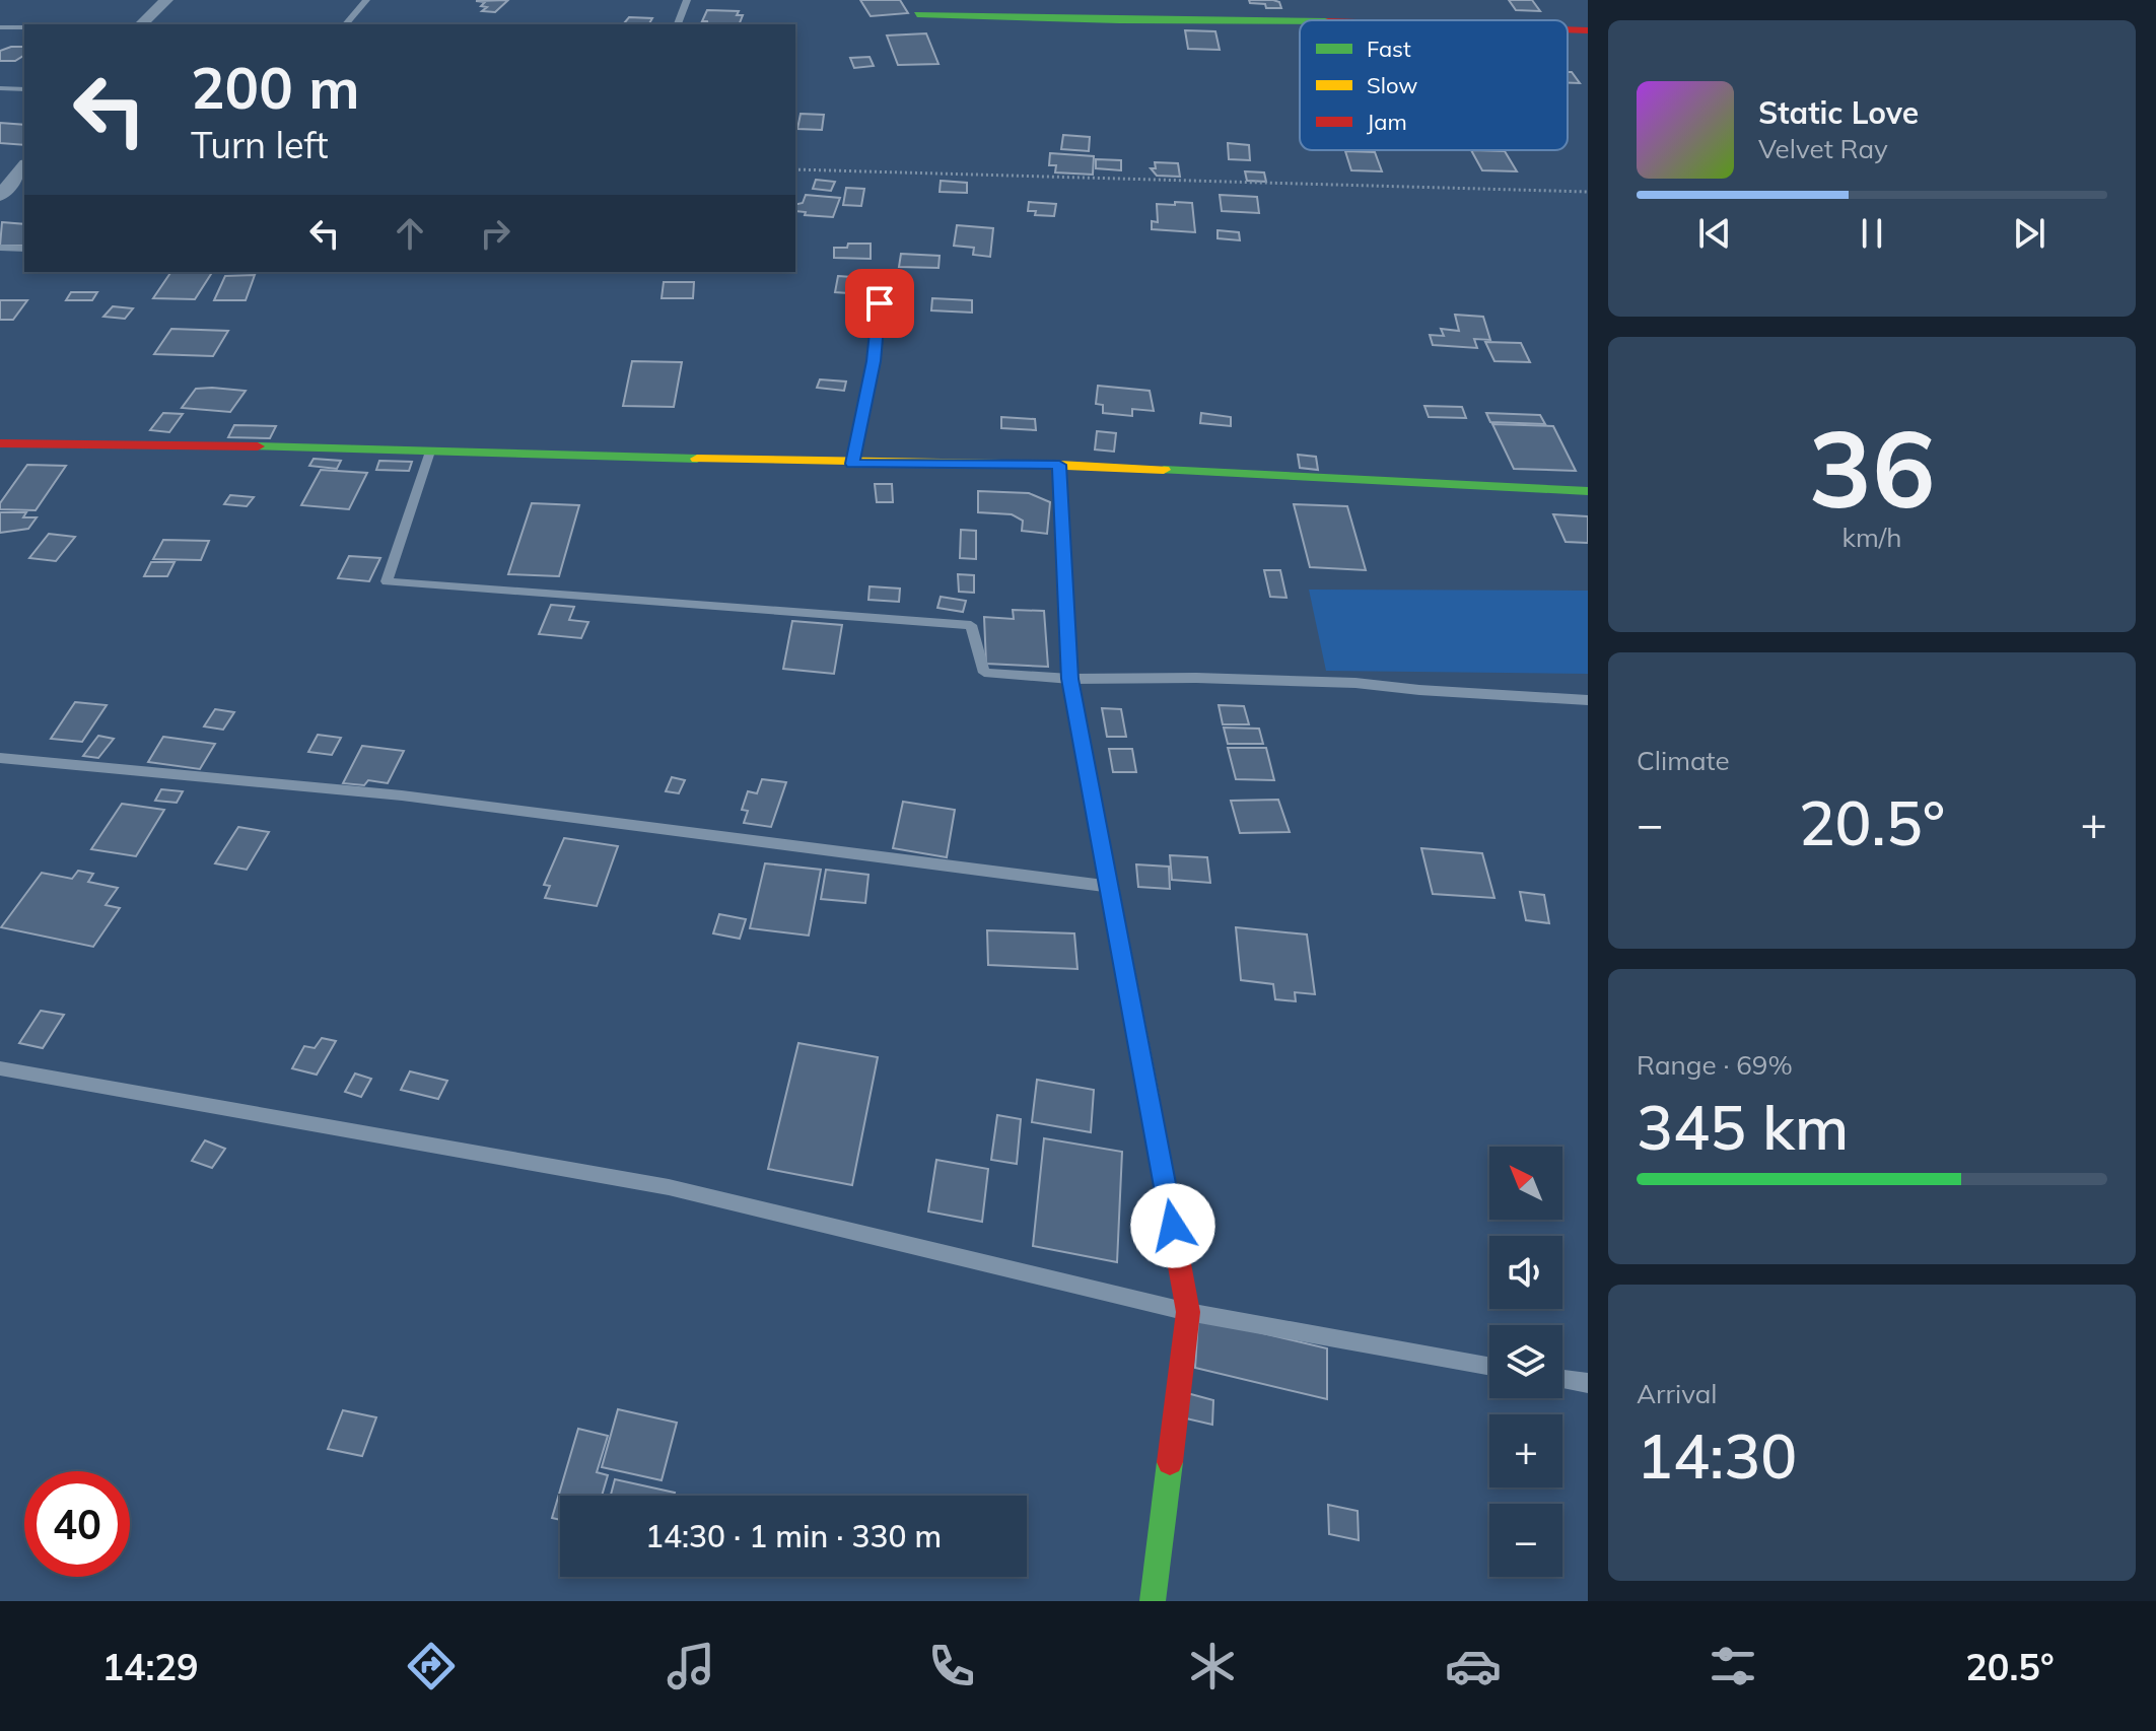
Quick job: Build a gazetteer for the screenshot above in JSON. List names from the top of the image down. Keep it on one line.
{"legend":["Fast","Slow","Jam"],"north":"top left","page":{"turn":["200 m","Turn left"],"song":["Static Love","Velvet Ray"],"tile":[["36","km/h"],"Climate",["Range · 69%","345 km"],["Arrival","14:30"]],"heat":["−","20.5°","+"],"map_buttons":["+","−"],"limit":"40","trip":"14:30 · 1 min · 330 m","tabs":["14:29","20.5°"]}}
